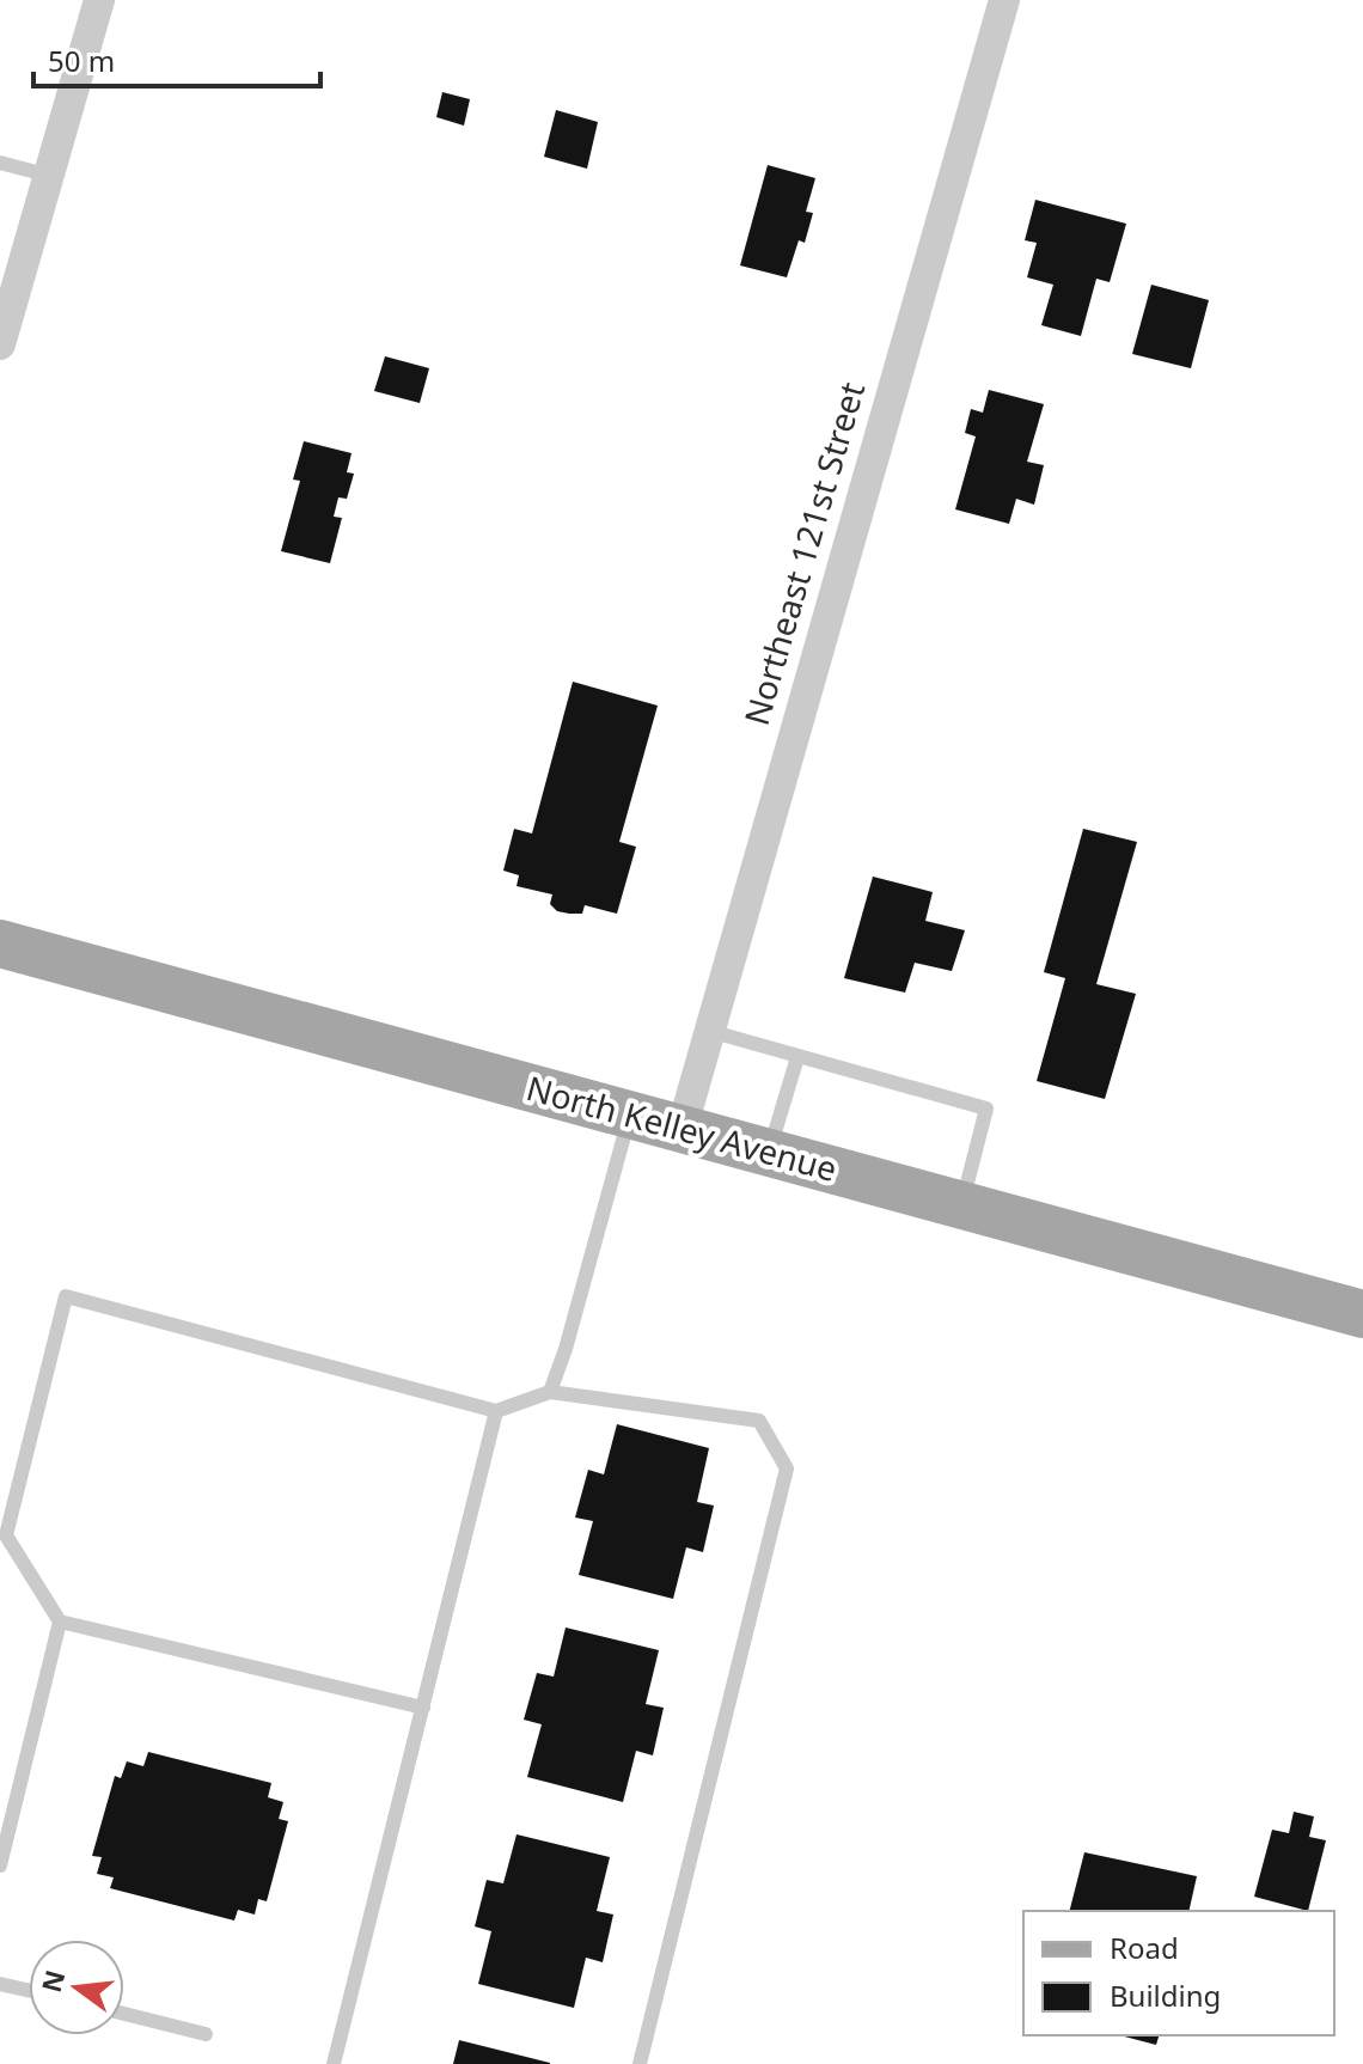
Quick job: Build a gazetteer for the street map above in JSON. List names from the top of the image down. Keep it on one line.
{"streets":{"main road":["North Kelley Avenue"],"street":["Northeast 121st Street"]},"crossings":[["Northeast 121st Street","North Kelley Avenue"]],"legend":["Road","Building"],"scale_bar":"50 m","north":"left"}
